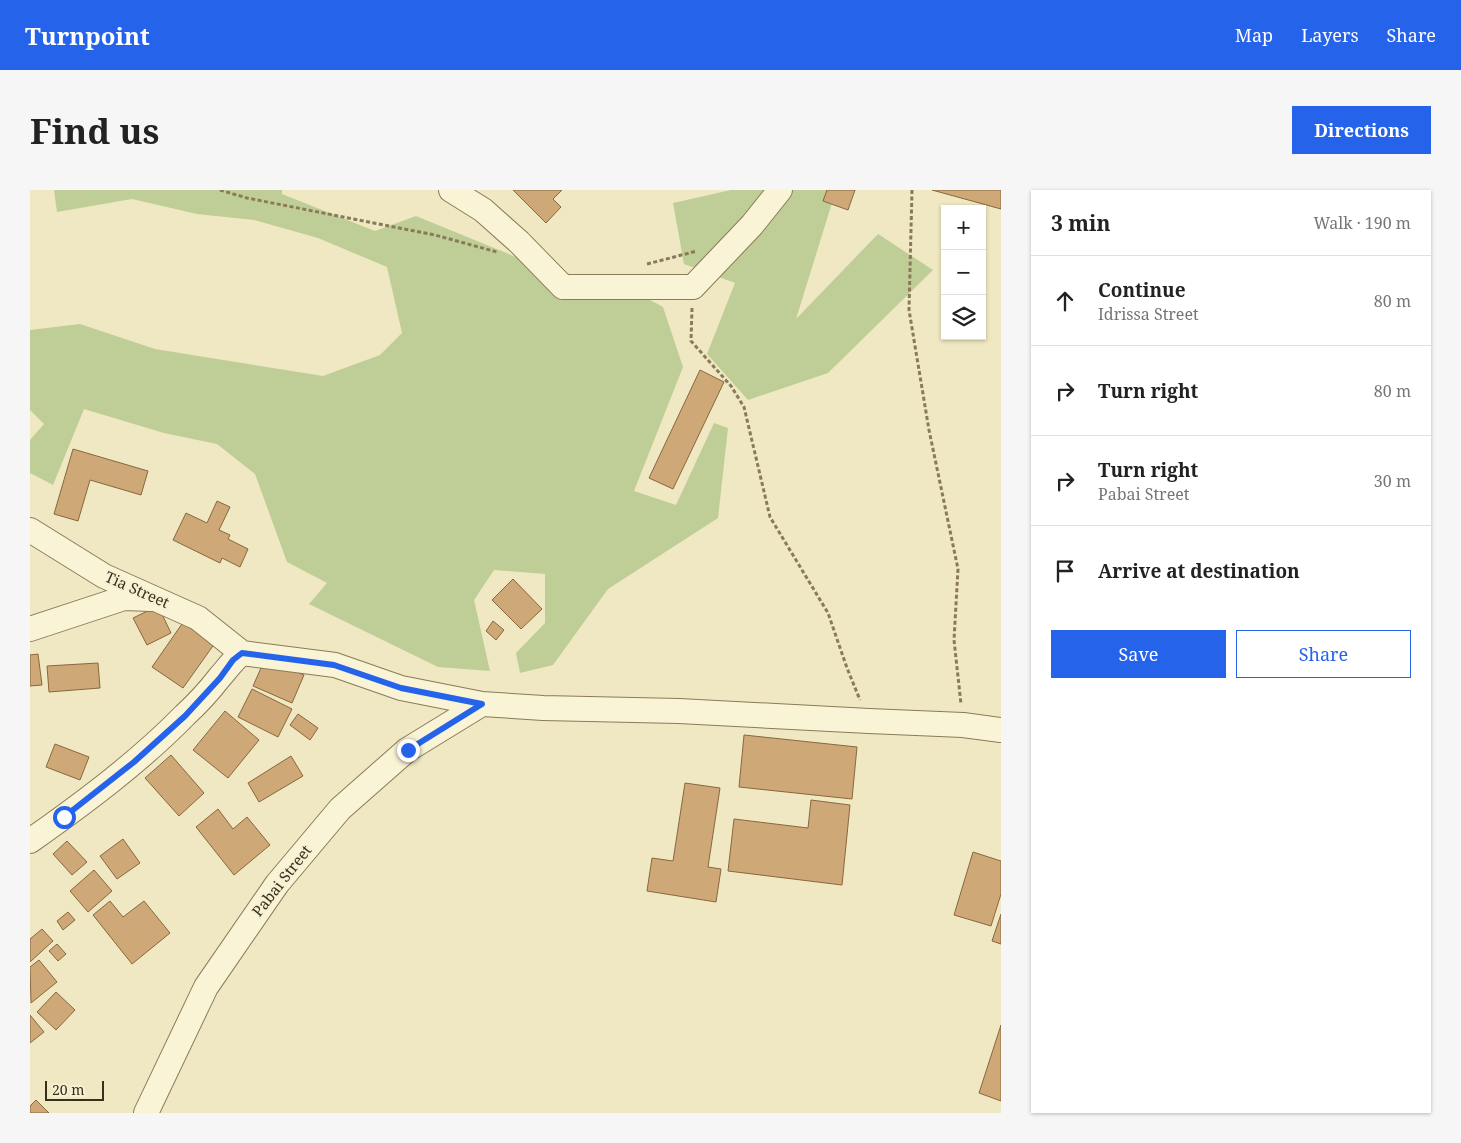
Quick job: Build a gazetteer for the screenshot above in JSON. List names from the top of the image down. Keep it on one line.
{"streets":{"street":["Tia Street","Pabai Street"]},"scale_bar":"20 m","page":{"header":"Turnpoint","nav":["Map","Layers","Share"],"buttons":["Directions",["Save","Share"]],"title":"Find us","heading":["3 min","Walk · 190 m"],"map_buttons":["+","−"],"list":[["Continue","Idrissa Street","80 m"],["Turn right","80 m"],["Turn right","Pabai Street","30 m"],"Arrive at destination"],"scale":"20 m"}}
